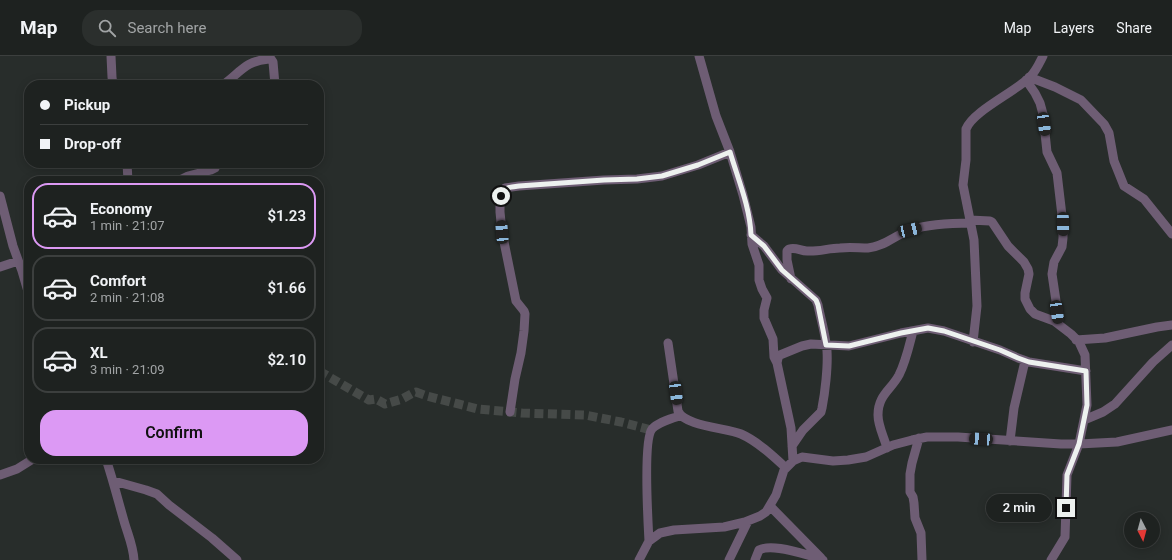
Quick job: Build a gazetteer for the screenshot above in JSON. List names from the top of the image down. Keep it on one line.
{"north":"bottom","page":{"header":"Map","search":"Search here","nav":["Map","Layers","Share"],"banner":["Pickup","Drop-off"],"list":[{"name":"Economy","note":"1 min · 21:07","value":"$1.23"},{"name":"Comfort","note":"2 min · 21:08","value":"$1.66"},{"name":"XL","note":"3 min · 21:09","value":"$2.10"}],"buttons":"Confirm","bubble":"2 min"}}
